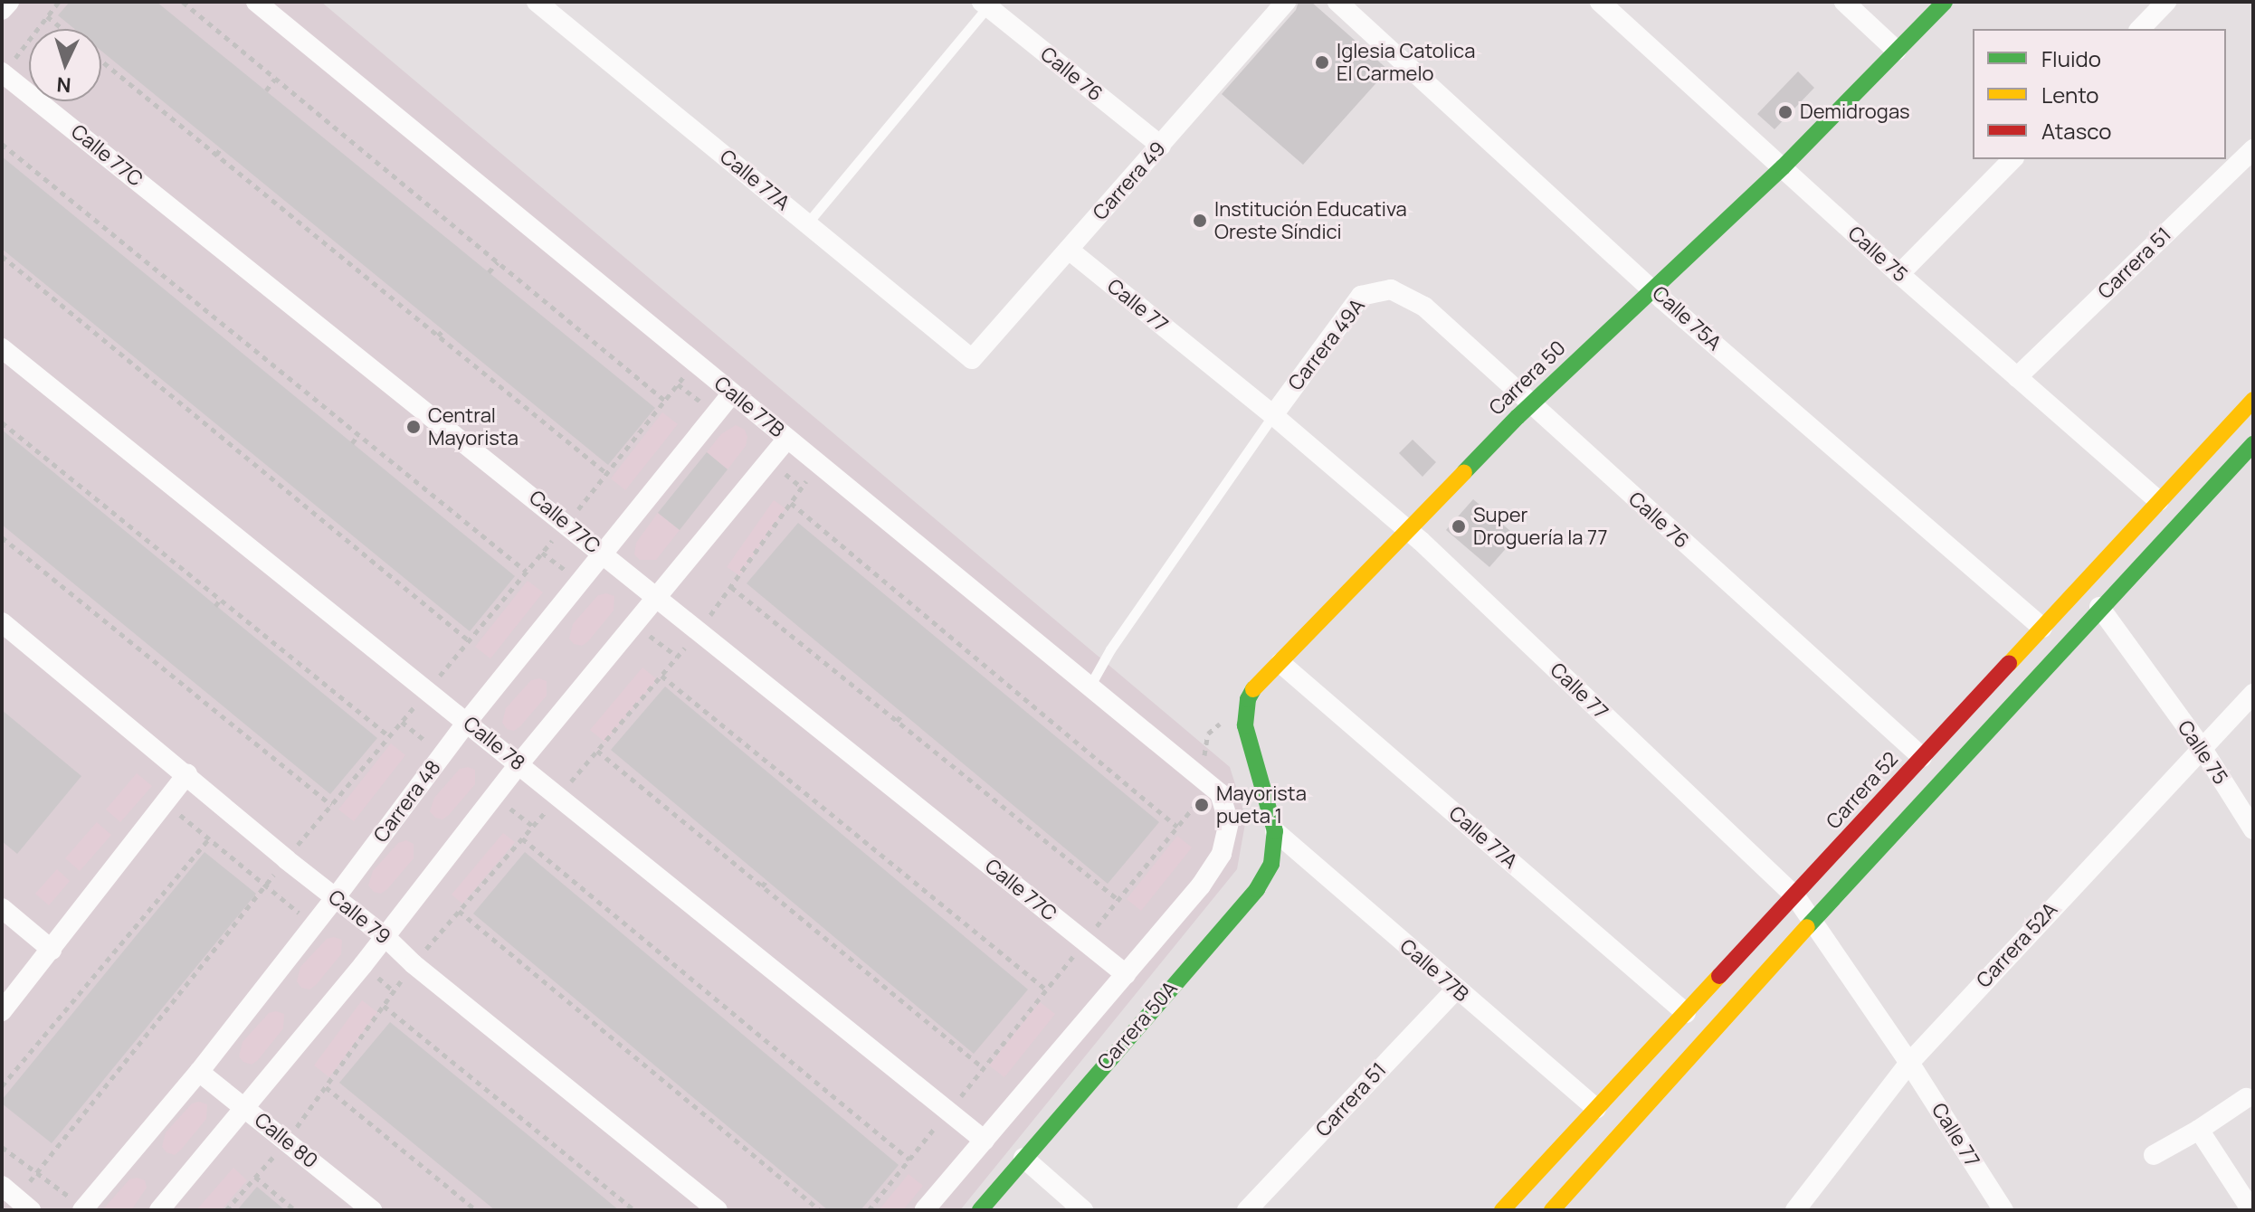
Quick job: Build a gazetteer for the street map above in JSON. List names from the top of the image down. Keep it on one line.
{"streets":{"main road":["Carrera 50","Carrera 52","Carrera 50A"],"street":["Calle 76","Calle 77C","Calle 77A","Carrera 49","Calle 75","Carrera 51","Calle 77","Calle 75A","Carrera 49A","Calle 77B","Calle 78","Carrera 48","Calle 79","Carrera 52A","Calle 80"]},"crossings":[["Calle 76","Carrera 49"],["Calle 76","Carrera 49A"],["Calle 76","Carrera 50"],["Calle 76","Carrera 52"],["Calle 77C","Calle 77B"],["Calle 77C","Carrera 48"],["Calle 77A","Carrera 49"],["Calle 77A","Carrera 50"],["Calle 77A","Carrera 52"],["Carrera 49","Calle 77"],["Calle 75","Carrera 51"],["Calle 75","Carrera 50"],["Calle 75","Carrera 52"],["Calle 75","Carrera 52A"],["Carrera 51","Calle 77B"],["Calle 77","Carrera 49A"],["Calle 77","Carrera 50"],["Calle 77","Carrera 52"],["Calle 77","Carrera 52A"],["Calle 75A","Carrera 50"],["Calle 75A","Carrera 52"],["Calle 77B","Carrera 52"],["Calle 77B","Carrera 48"],["Calle 77B","Carrera 50A"],["Calle 78","Carrera 48"],["Carrera 48","Calle 79"],["Carrera 48","Calle 80"]],"places":["Iglesia Catolica El Carmelo","Demidrogas","Institución Educativa Oreste Síndici","Central Mayorista","Super Droguería la 77","Mayorista pueta 1"],"legend":["Fluido","Lento","Atasco"],"north":"bottom"}
